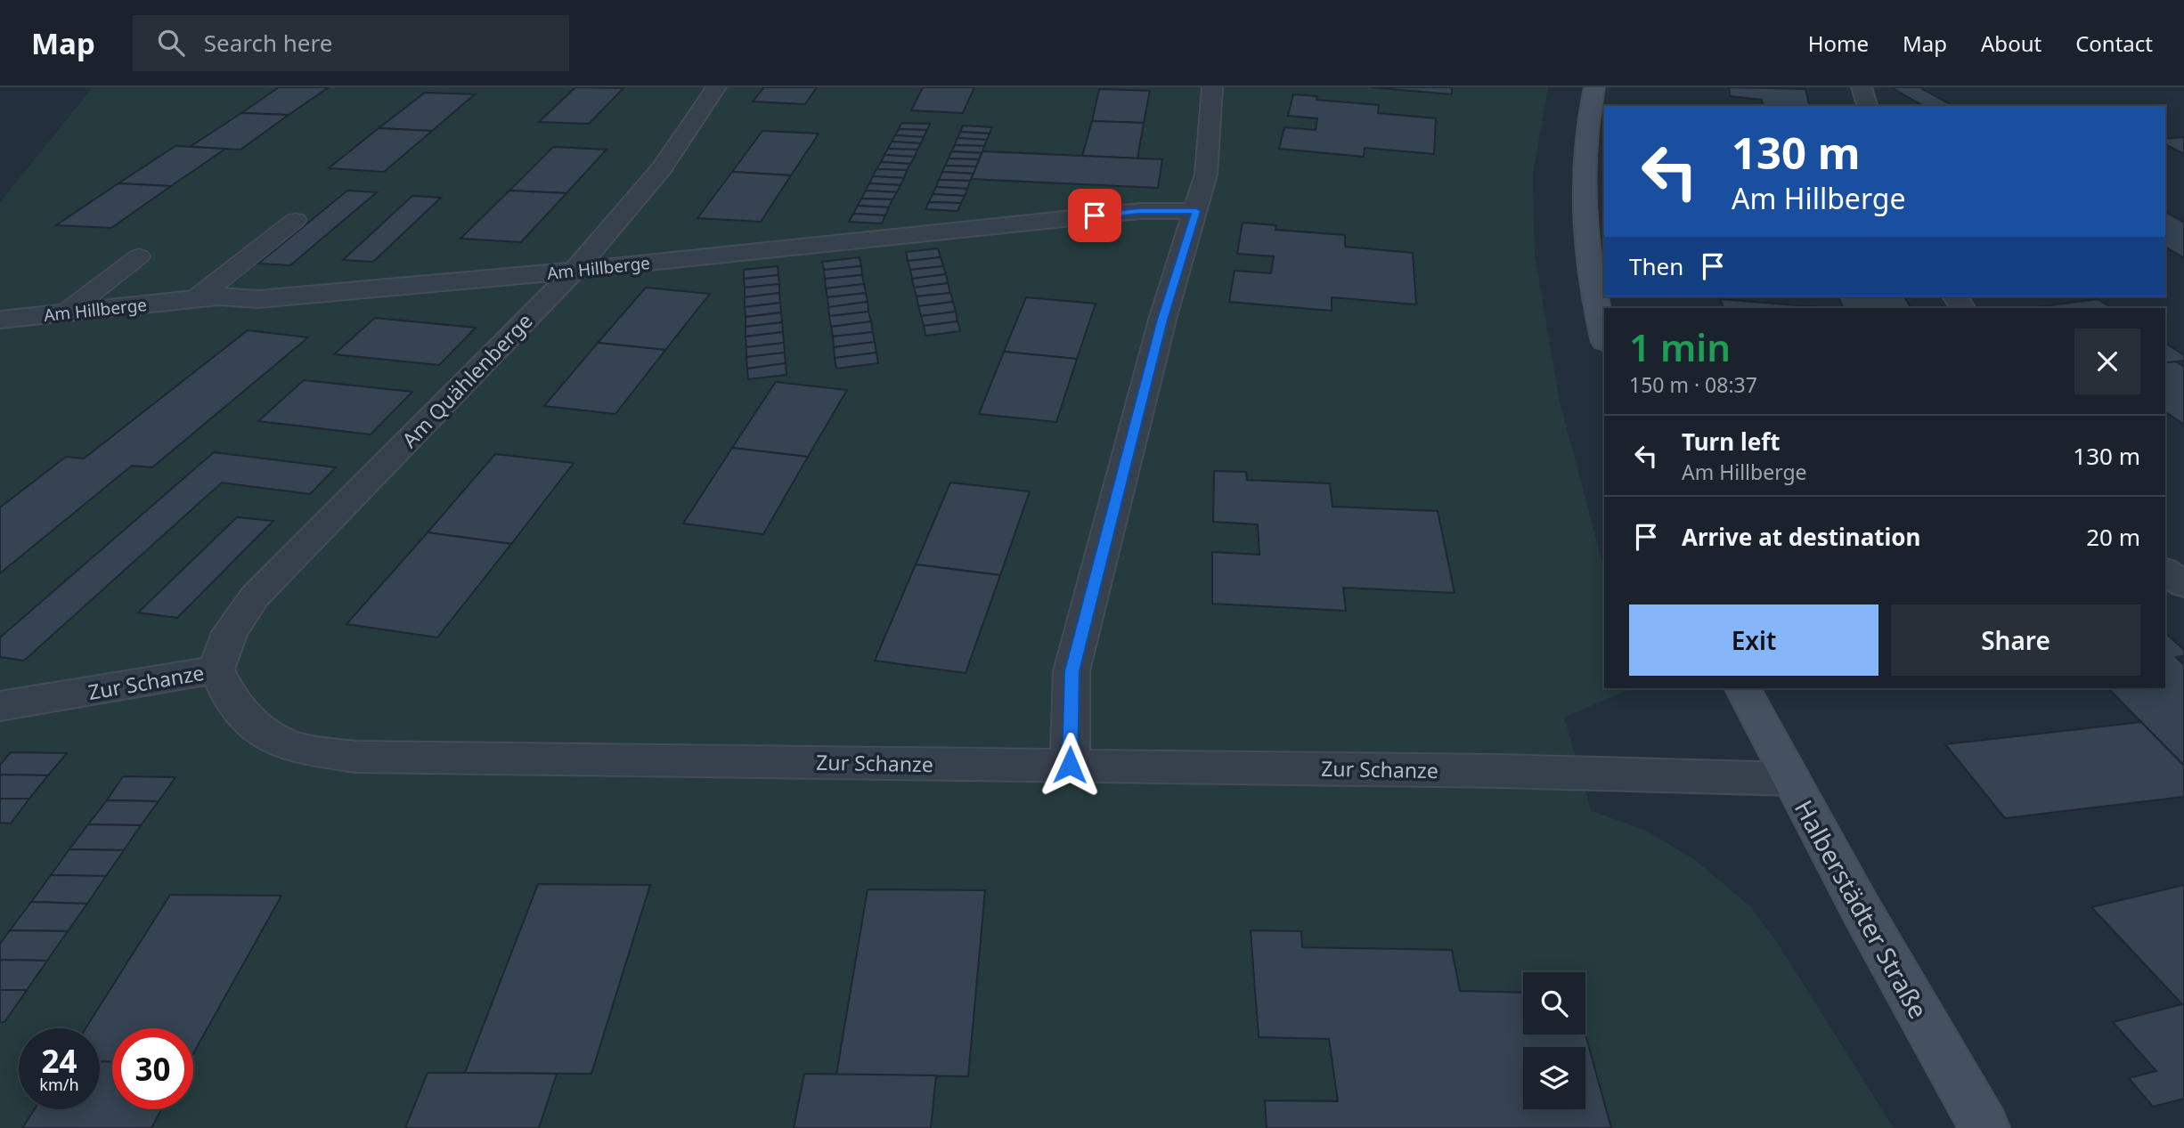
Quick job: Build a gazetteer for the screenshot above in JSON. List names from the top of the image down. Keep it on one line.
{"streets":{"main road":["Halberstädter Straße"],"street":["Am Hillberge","Am Quählenberge","Zur Schanze"]},"crossings":[["Am Hillberge","Am Quählenberge"],["Am Quählenberge","Zur Schanze"],["Zur Schanze","Halberstädter Straße"]],"page":{"header":"Map","search":"Search here","nav":["Home","Map","About","Contact"],"turn":["130 m","Am Hillberge"],"then":"Then","heading":["1 min","150 m · 08:37"],"list":[{"name":"Turn left","note":"Am Hillberge","value":"130 m"},{"name":"Arrive at destination","value":"20 m"}],"buttons":["Exit","Share"],"speed":"24 km/h","limit":"30"}}
